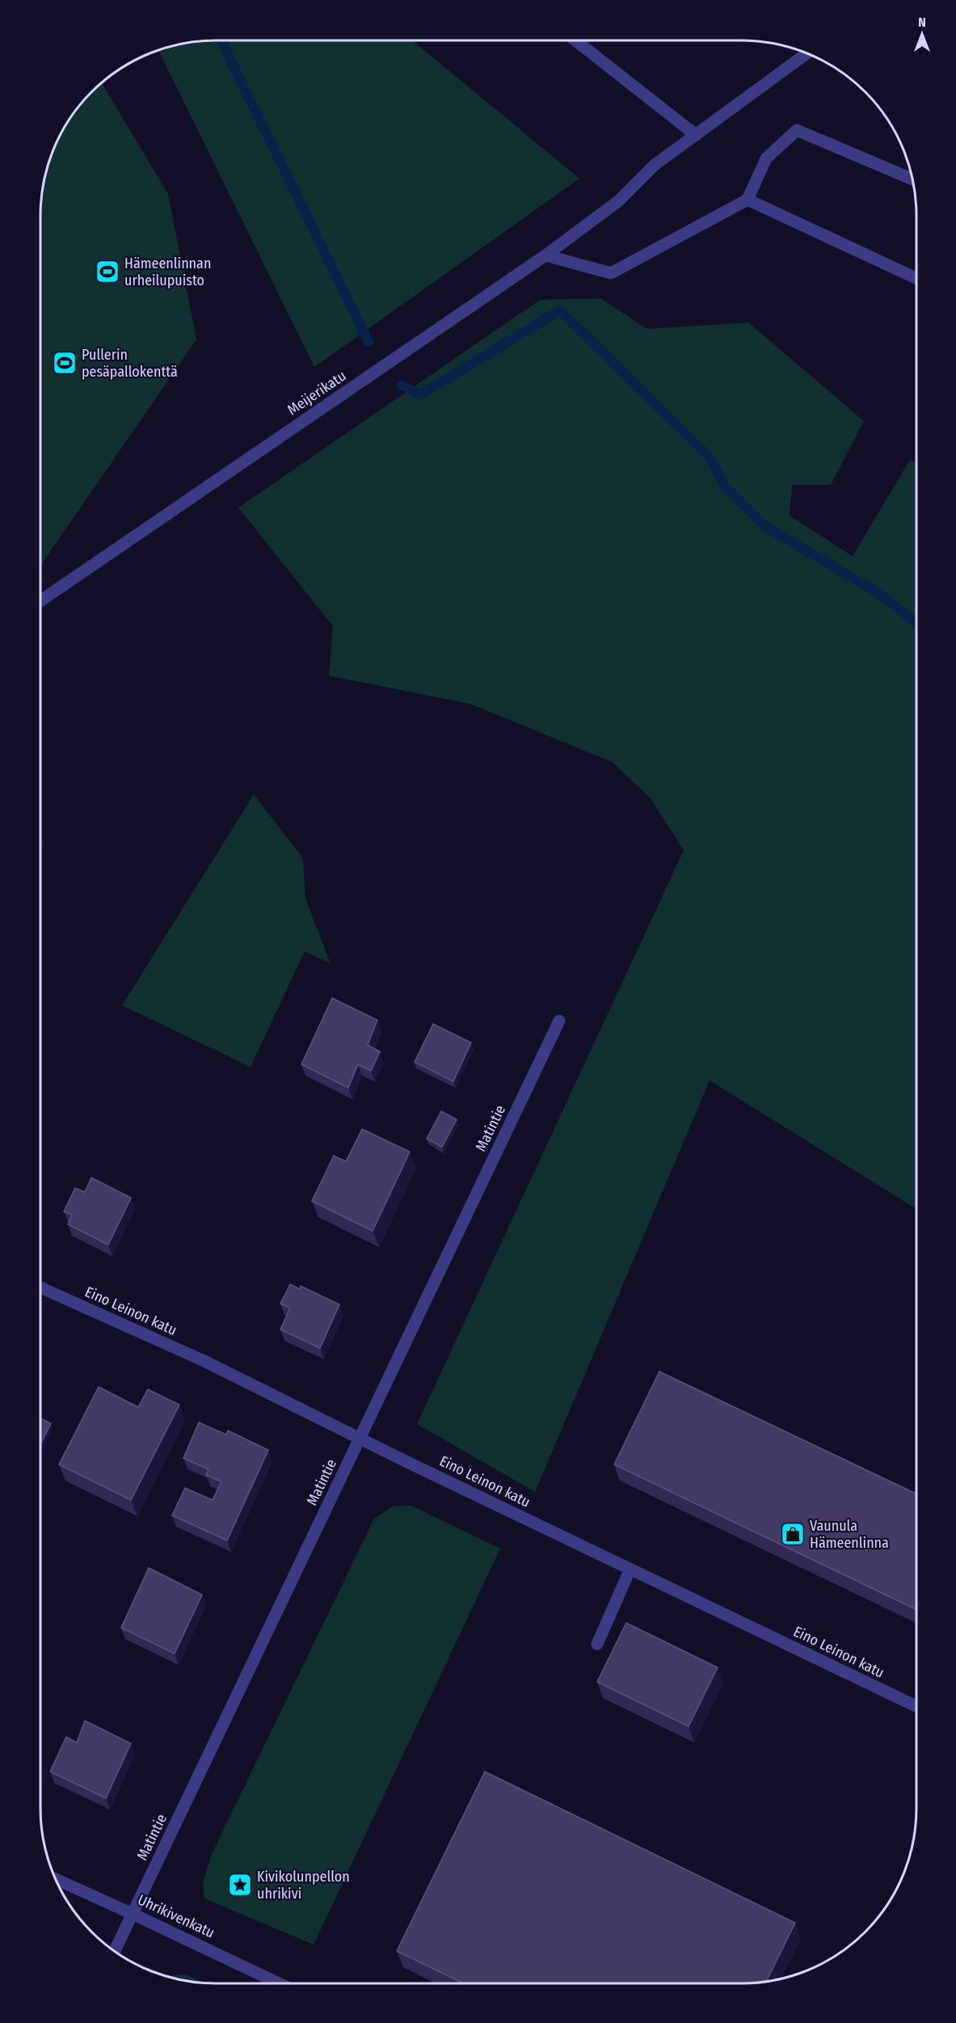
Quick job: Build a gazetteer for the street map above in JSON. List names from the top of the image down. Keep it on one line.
{"streets":{"street":["Meijerikatu","Matintie","Eino Leinon katu","Uhrikivenkatu"]},"crossings":[["Matintie","Eino Leinon katu"],["Matintie","Uhrikivenkatu"]],"places":{"sports":["Hämeenlinnan urheilupuisto","Pullerin pesäpallokenttä"],"shop":["Vaunula Hämeenlinna"],"place":["Kivikolunpellon uhrikivi"]},"north":"top"}
